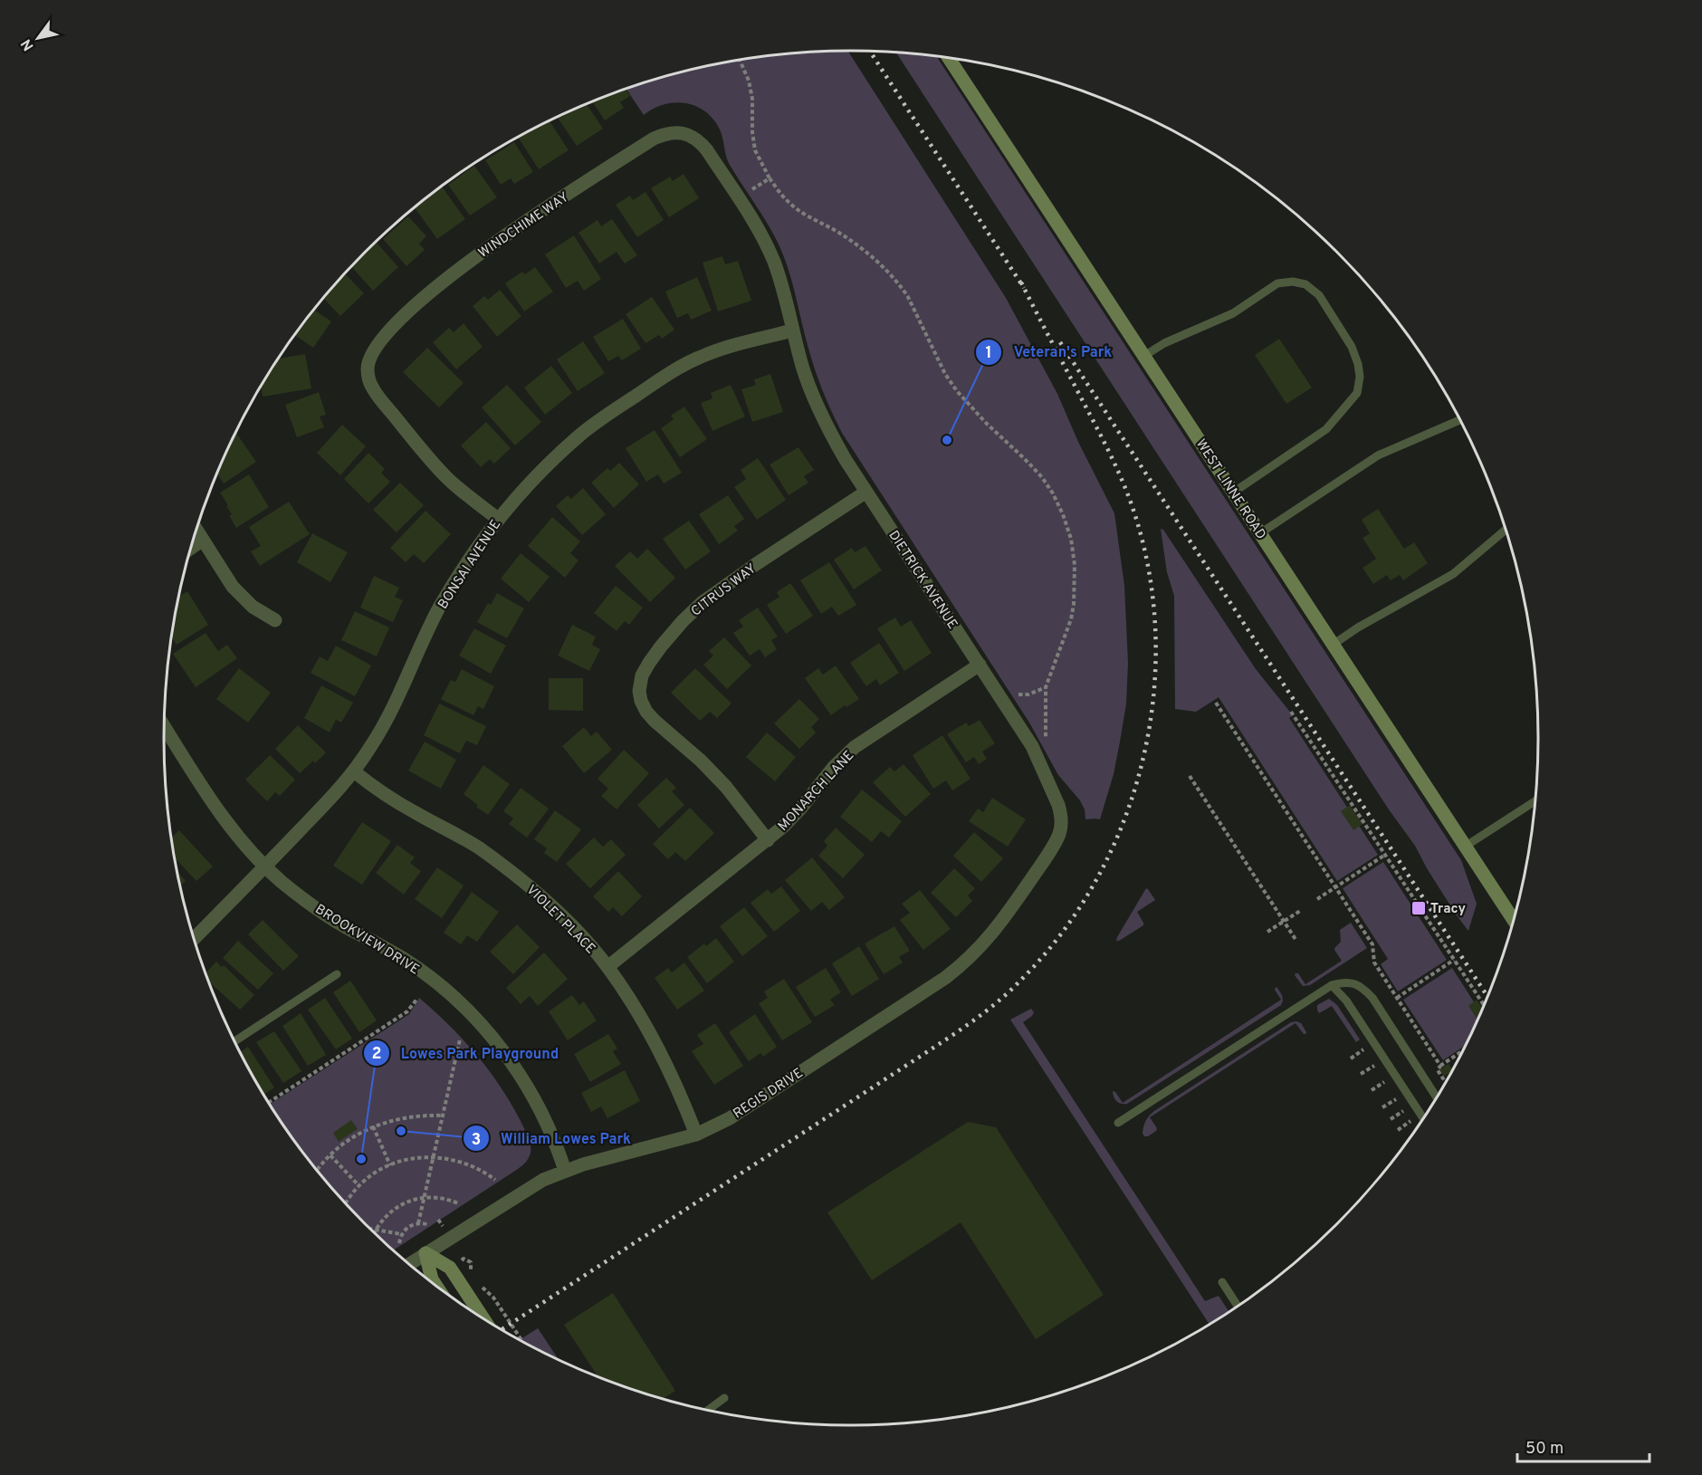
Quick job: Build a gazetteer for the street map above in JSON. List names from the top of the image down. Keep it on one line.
{"streets":{"street":["WINDCHIME WAY","WEST LINNE ROAD","BONSAI AVENUE","DIETRICK AVENUE","CITRUS WAY","MONARCH LANE","VIOLET PLACE","BROOKVIEW DRIVE","REGIS DRIVE"]},"crossings":[["WINDCHIME WAY","BONSAI AVENUE"],["WINDCHIME WAY","DIETRICK AVENUE"],["BONSAI AVENUE","DIETRICK AVENUE"],["BONSAI AVENUE","VIOLET PLACE"],["BONSAI AVENUE","BROOKVIEW DRIVE"],["DIETRICK AVENUE","CITRUS WAY"],["DIETRICK AVENUE","MONARCH LANE"],["DIETRICK AVENUE","REGIS DRIVE"],["CITRUS WAY","MONARCH LANE"],["MONARCH LANE","VIOLET PLACE"],["VIOLET PLACE","REGIS DRIVE"],["BROOKVIEW DRIVE","REGIS DRIVE"]],"places":{"other":["Veteran's Park","William Lowes Park","Lowes Park Playground"],"transit":["Tracy"]},"scale_bar":"50 m","north":"bottom left"}
